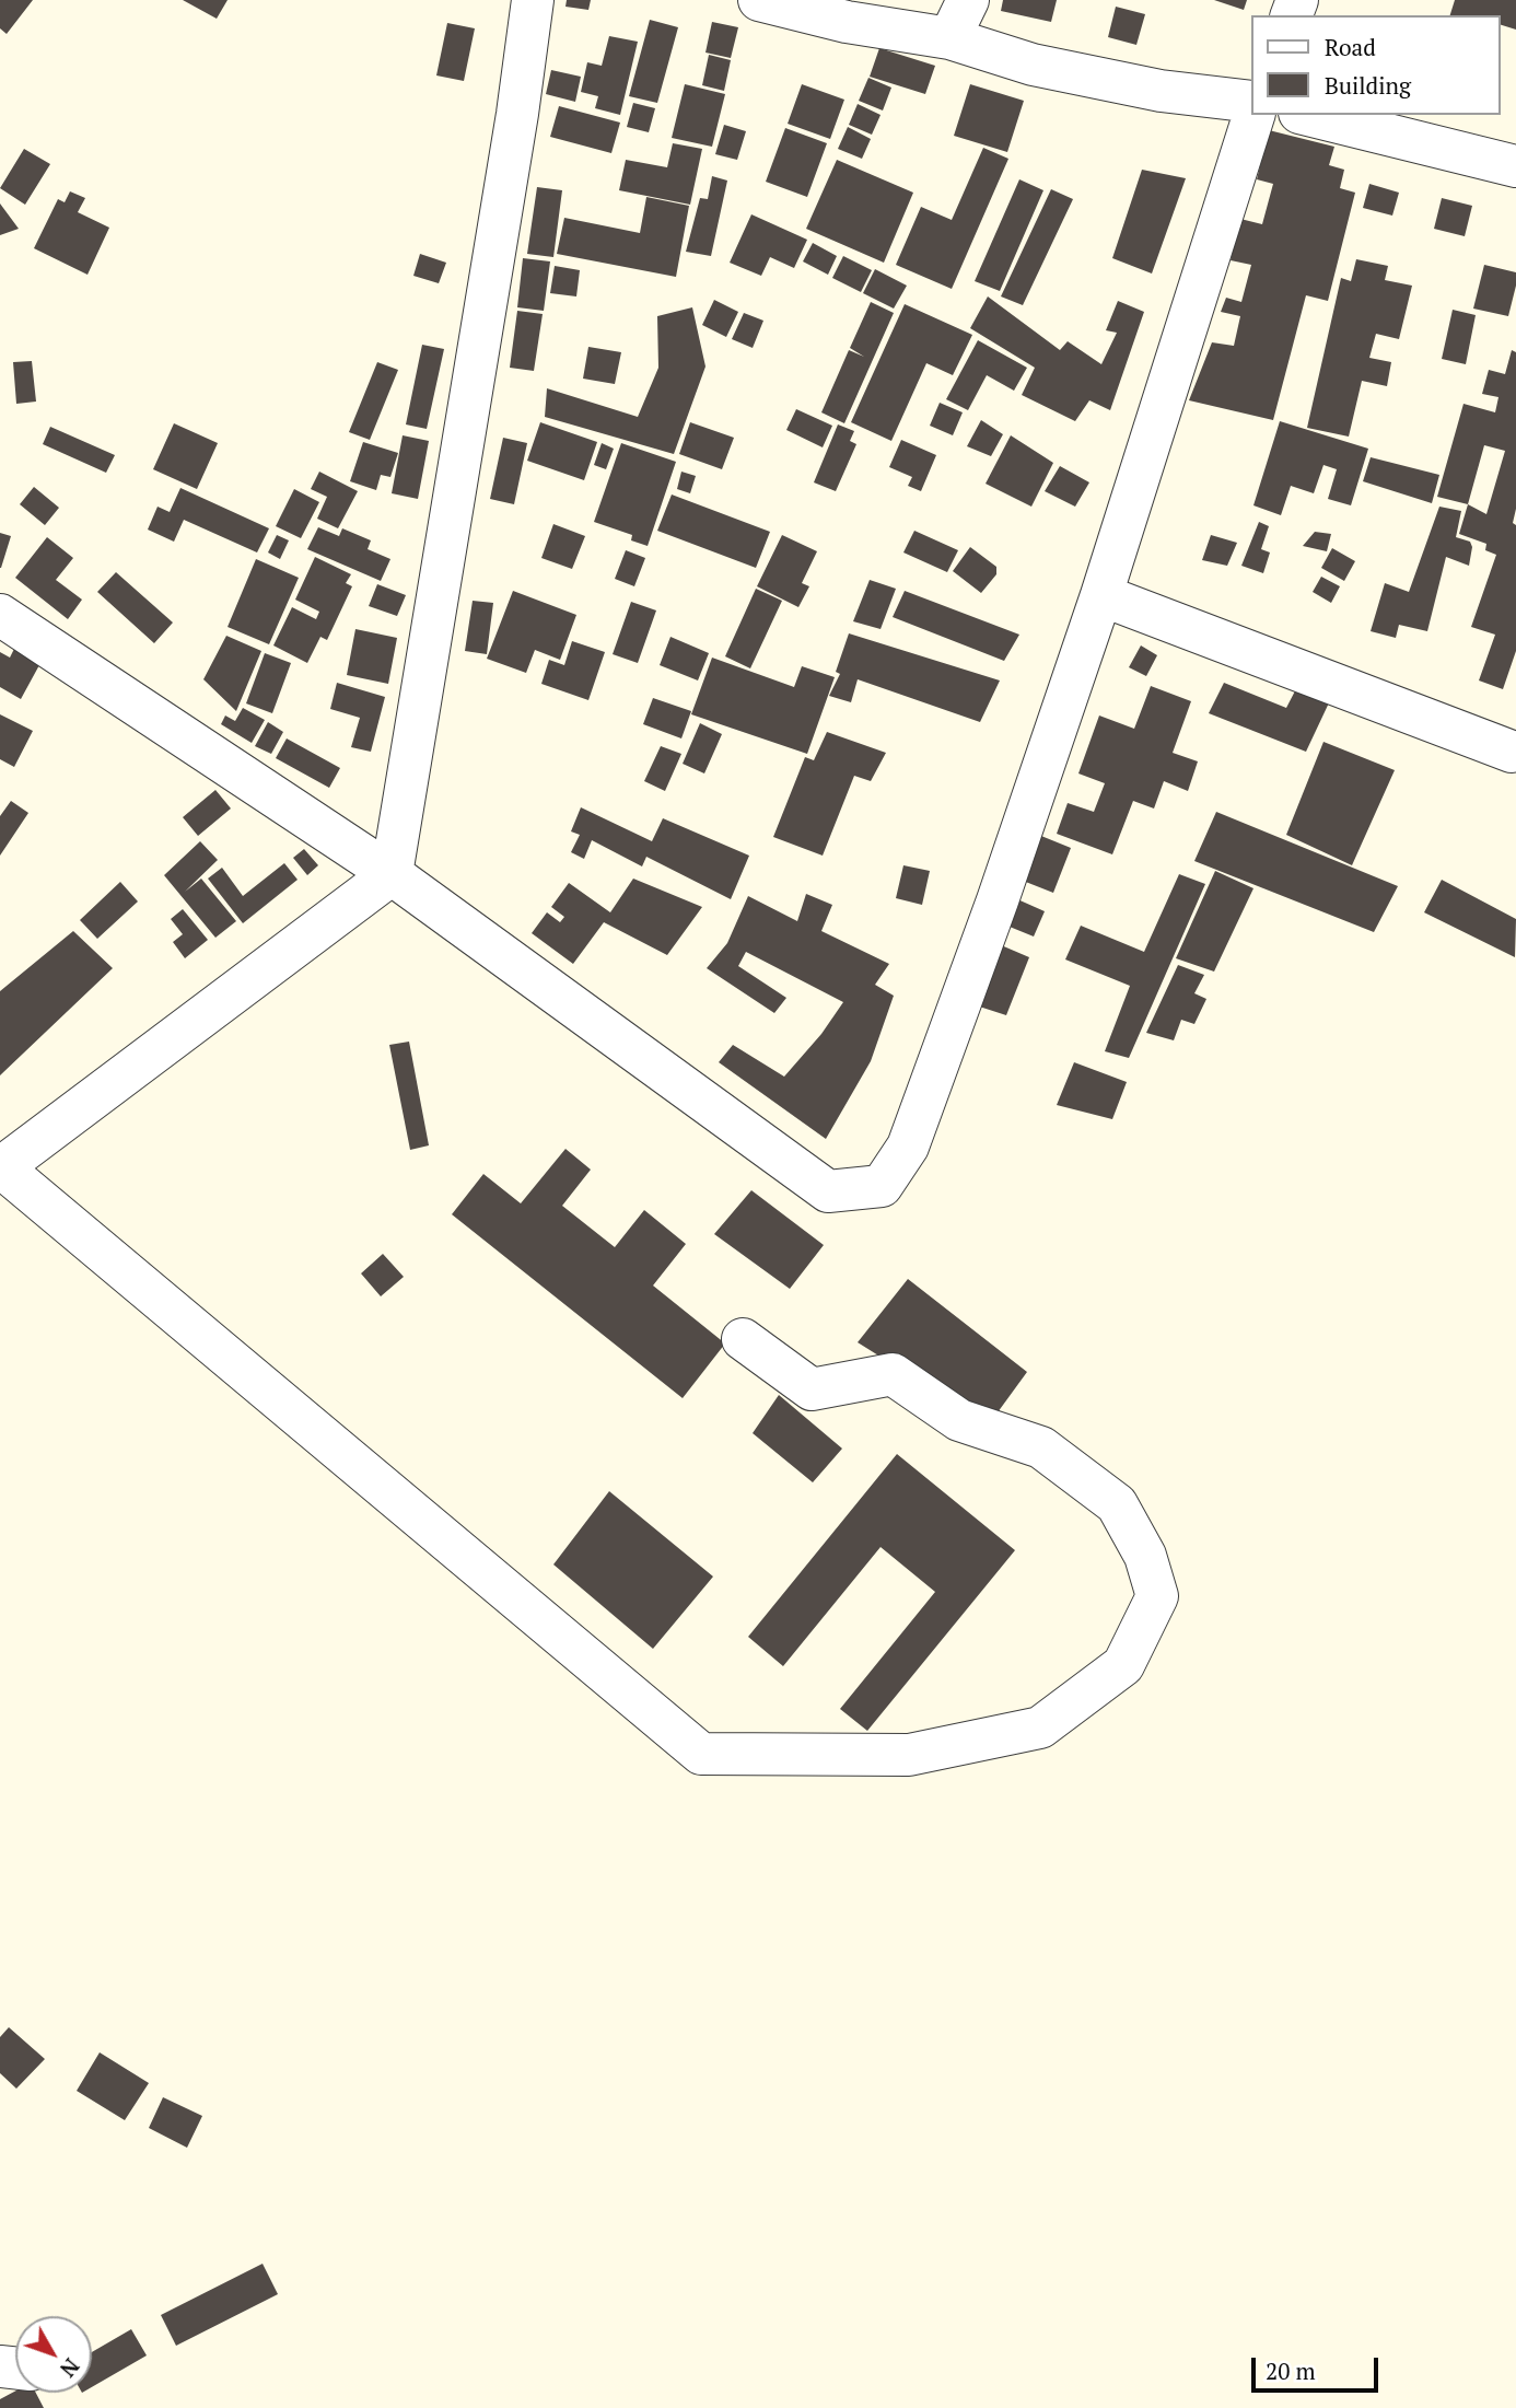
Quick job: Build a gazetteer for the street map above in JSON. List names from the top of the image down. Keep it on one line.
{"legend":["Road","Building"],"scale_bar":"20 m","north":"bottom right"}
